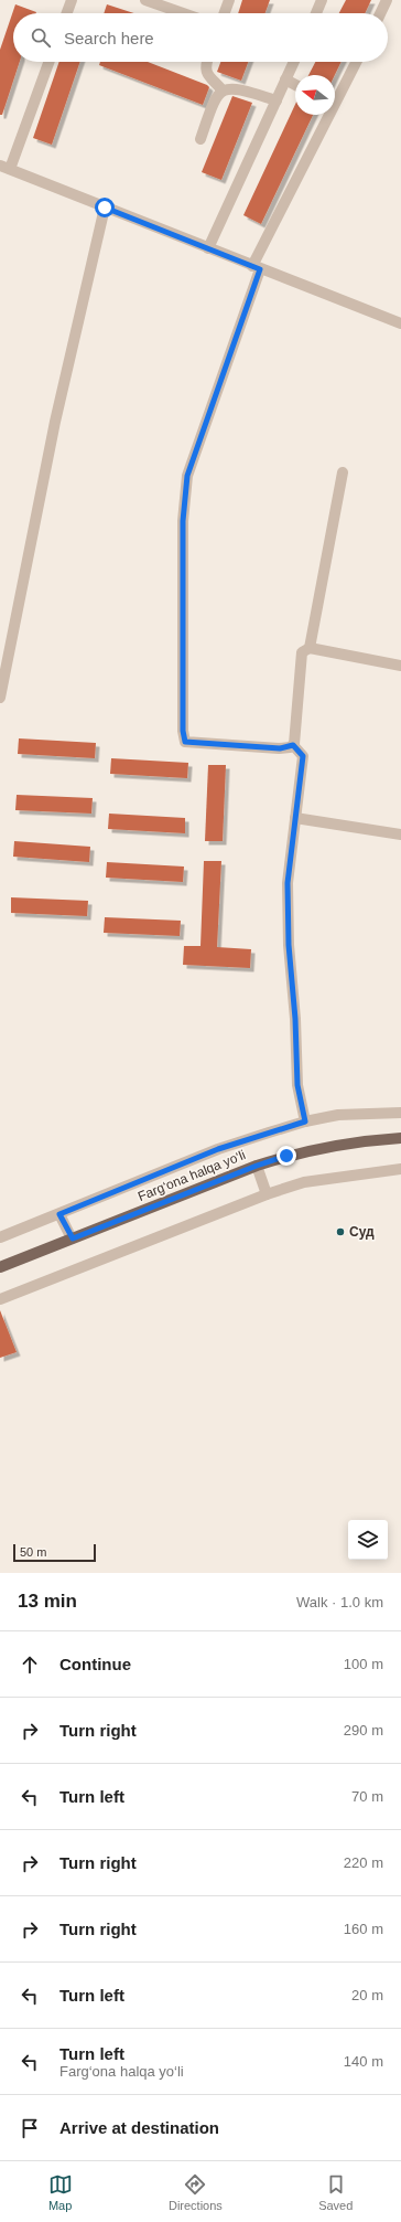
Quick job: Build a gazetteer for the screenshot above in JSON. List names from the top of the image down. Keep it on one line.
{"streets":{"main road":["Farg‘ona halqa yo‘li"]},"places":["Суд"],"scale_bar":"50 m","north":"left","page":{"search":"Search here","scale":"50 m","heading":["13 min","Walk · 1.0 km"],"list":[["Continue","100 m"],["Turn right","290 m"],["Turn left","70 m"],["Turn right","220 m"],["Turn right","160 m"],["Turn left","20 m"],["Turn left","Farg‘ona halqa yo‘li","140 m"],"Arrive at destination"],"nav":["Map","Directions","Saved"]}}
